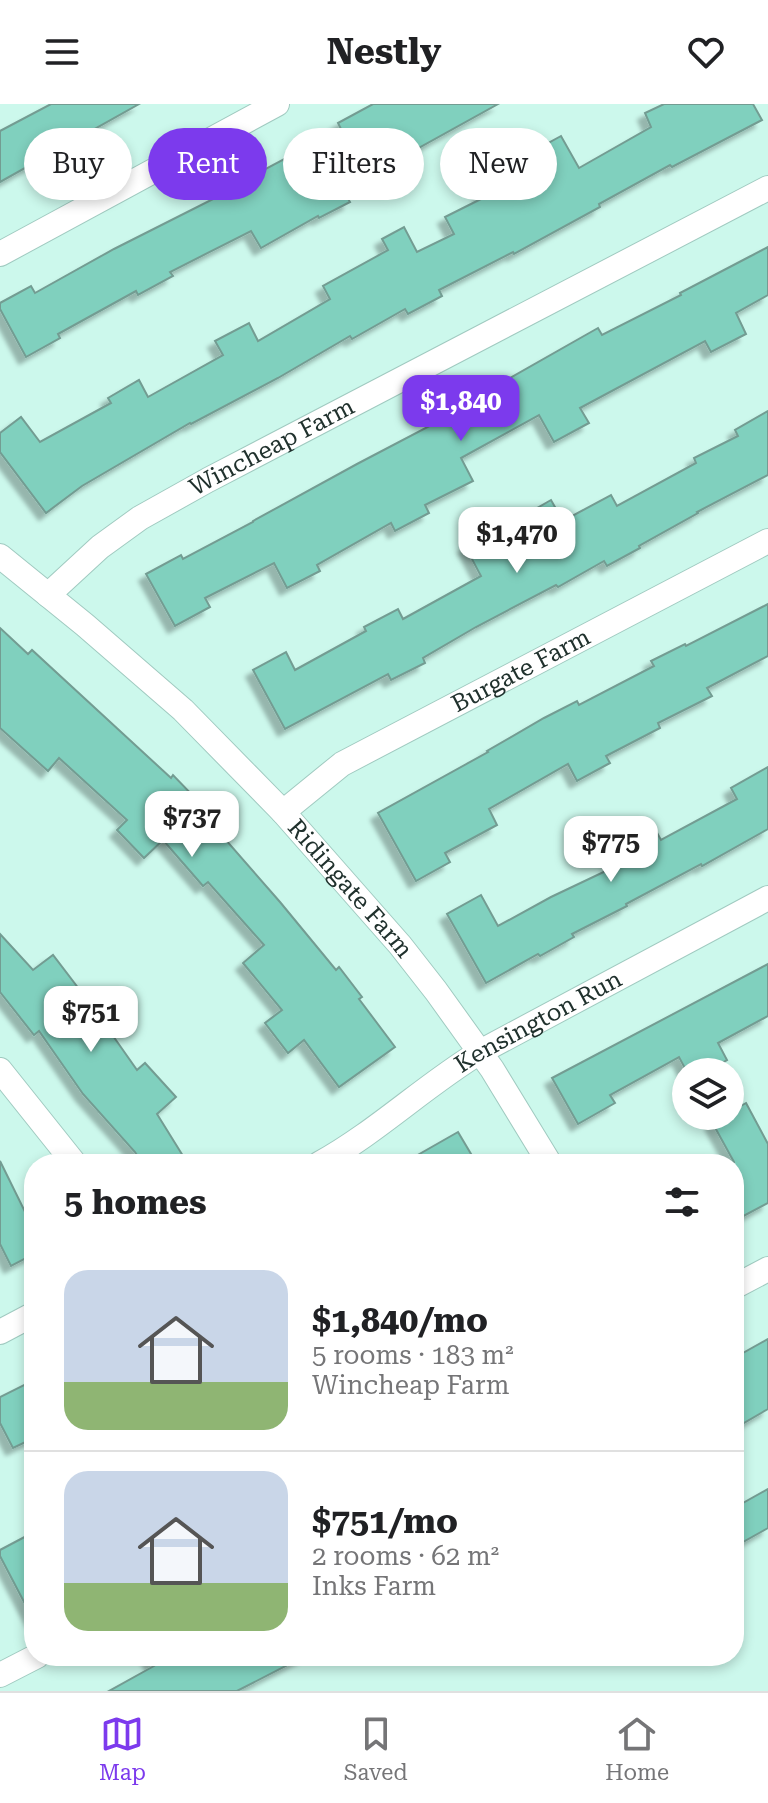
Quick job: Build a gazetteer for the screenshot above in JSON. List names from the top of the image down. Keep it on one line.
{"streets":{"street":["Wincheap Farm","Burgate Farm","Ridingate Farm","Kensington Run"]},"crossings":[["Wincheap Farm","Ridingate Farm"],["Burgate Farm","Ridingate Farm"],["Ridingate Farm","Kensington Run"]],"page":{"header":"Nestly","chip":["Buy","Rent","Filters","New"],"price":["$1,840","$1,470","$737","$775","$751"],"heading":"5 homes","list":[{"name":"$1,840/mo","note":"5 rooms · 183 m² · Wincheap Farm"},{"name":"$751/mo","note":"2 rooms · 62 m² · Inks Farm"}],"tabs":["Map","Saved","Home"]}}
